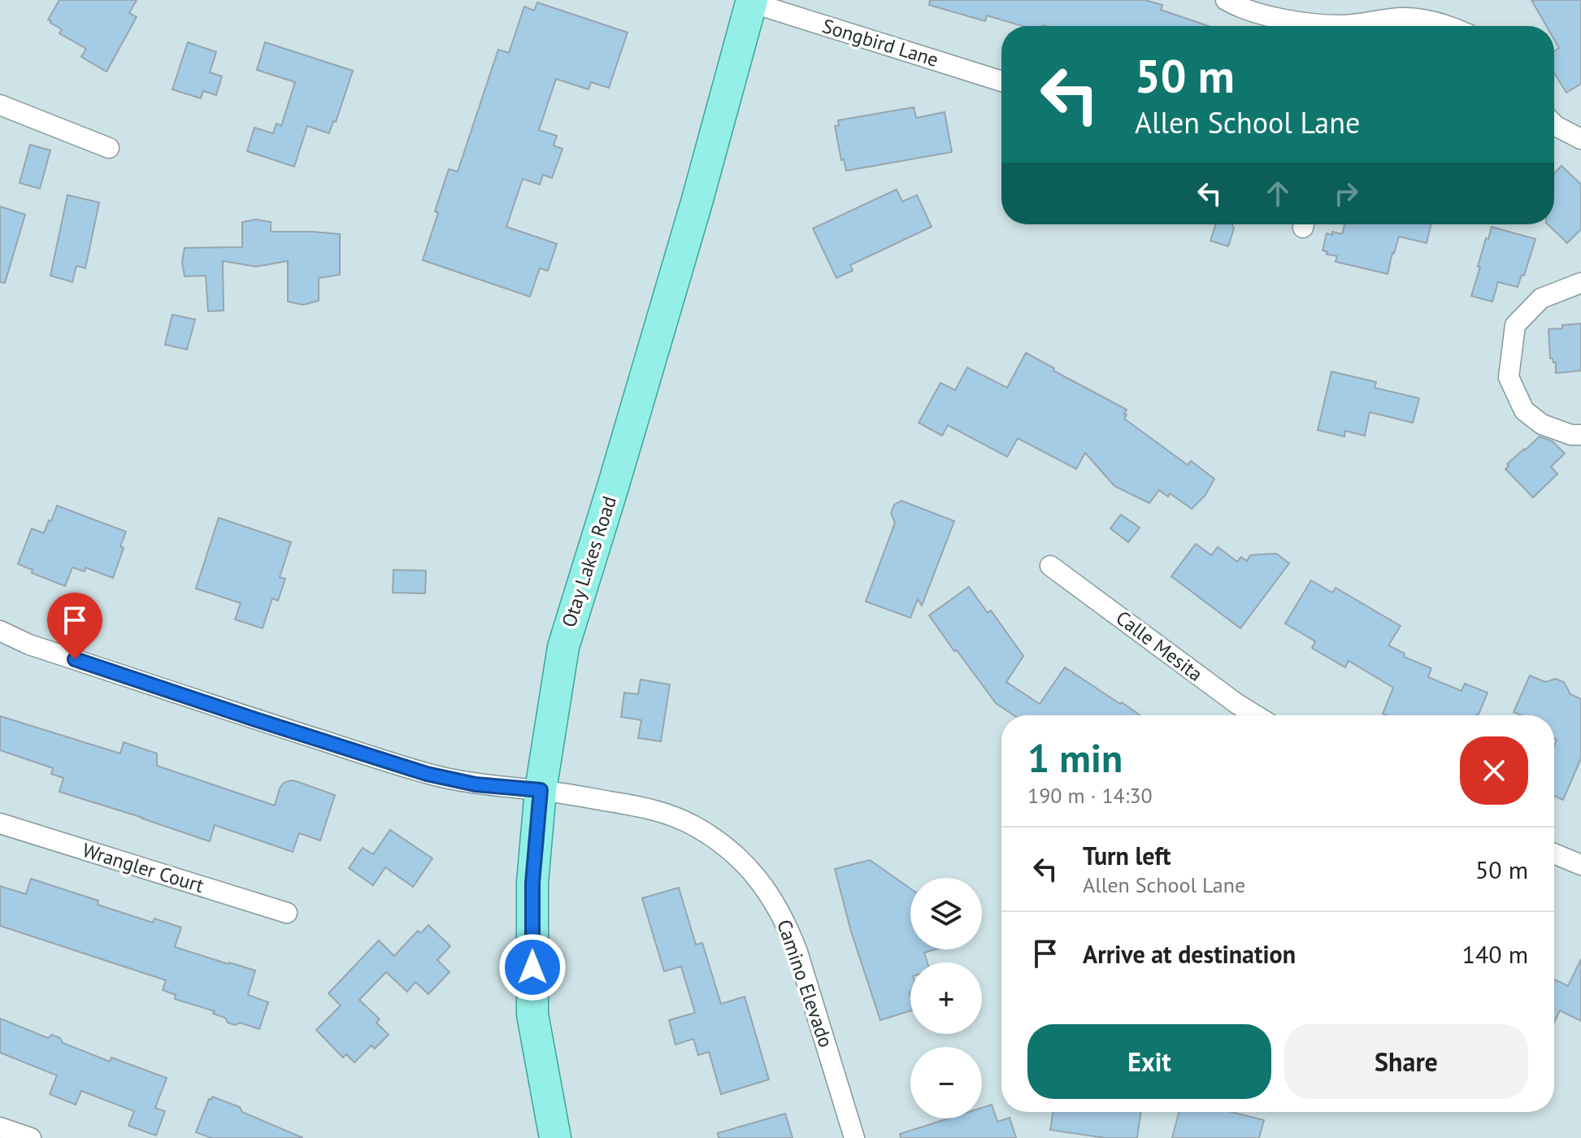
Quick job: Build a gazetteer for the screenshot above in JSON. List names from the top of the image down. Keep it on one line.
{"streets":{"main road":["Otay Lakes Road"],"street":["Songbird Lane","Calle Mesita","Wrangler Court","Camino Elevado"]},"crossings":[["Songbird Lane","Otay Lakes Road"],["Otay Lakes Road","Camino Elevado"]],"page":{"turn":["50 m","Allen School Lane"],"heading":["1 min","190 m · 14:30"],"list":[{"name":"Turn left","note":"Allen School Lane","value":"50 m"},{"name":"Arrive at destination","value":"140 m"}],"map_buttons":["+","−"],"buttons":["Exit","Share"]}}
